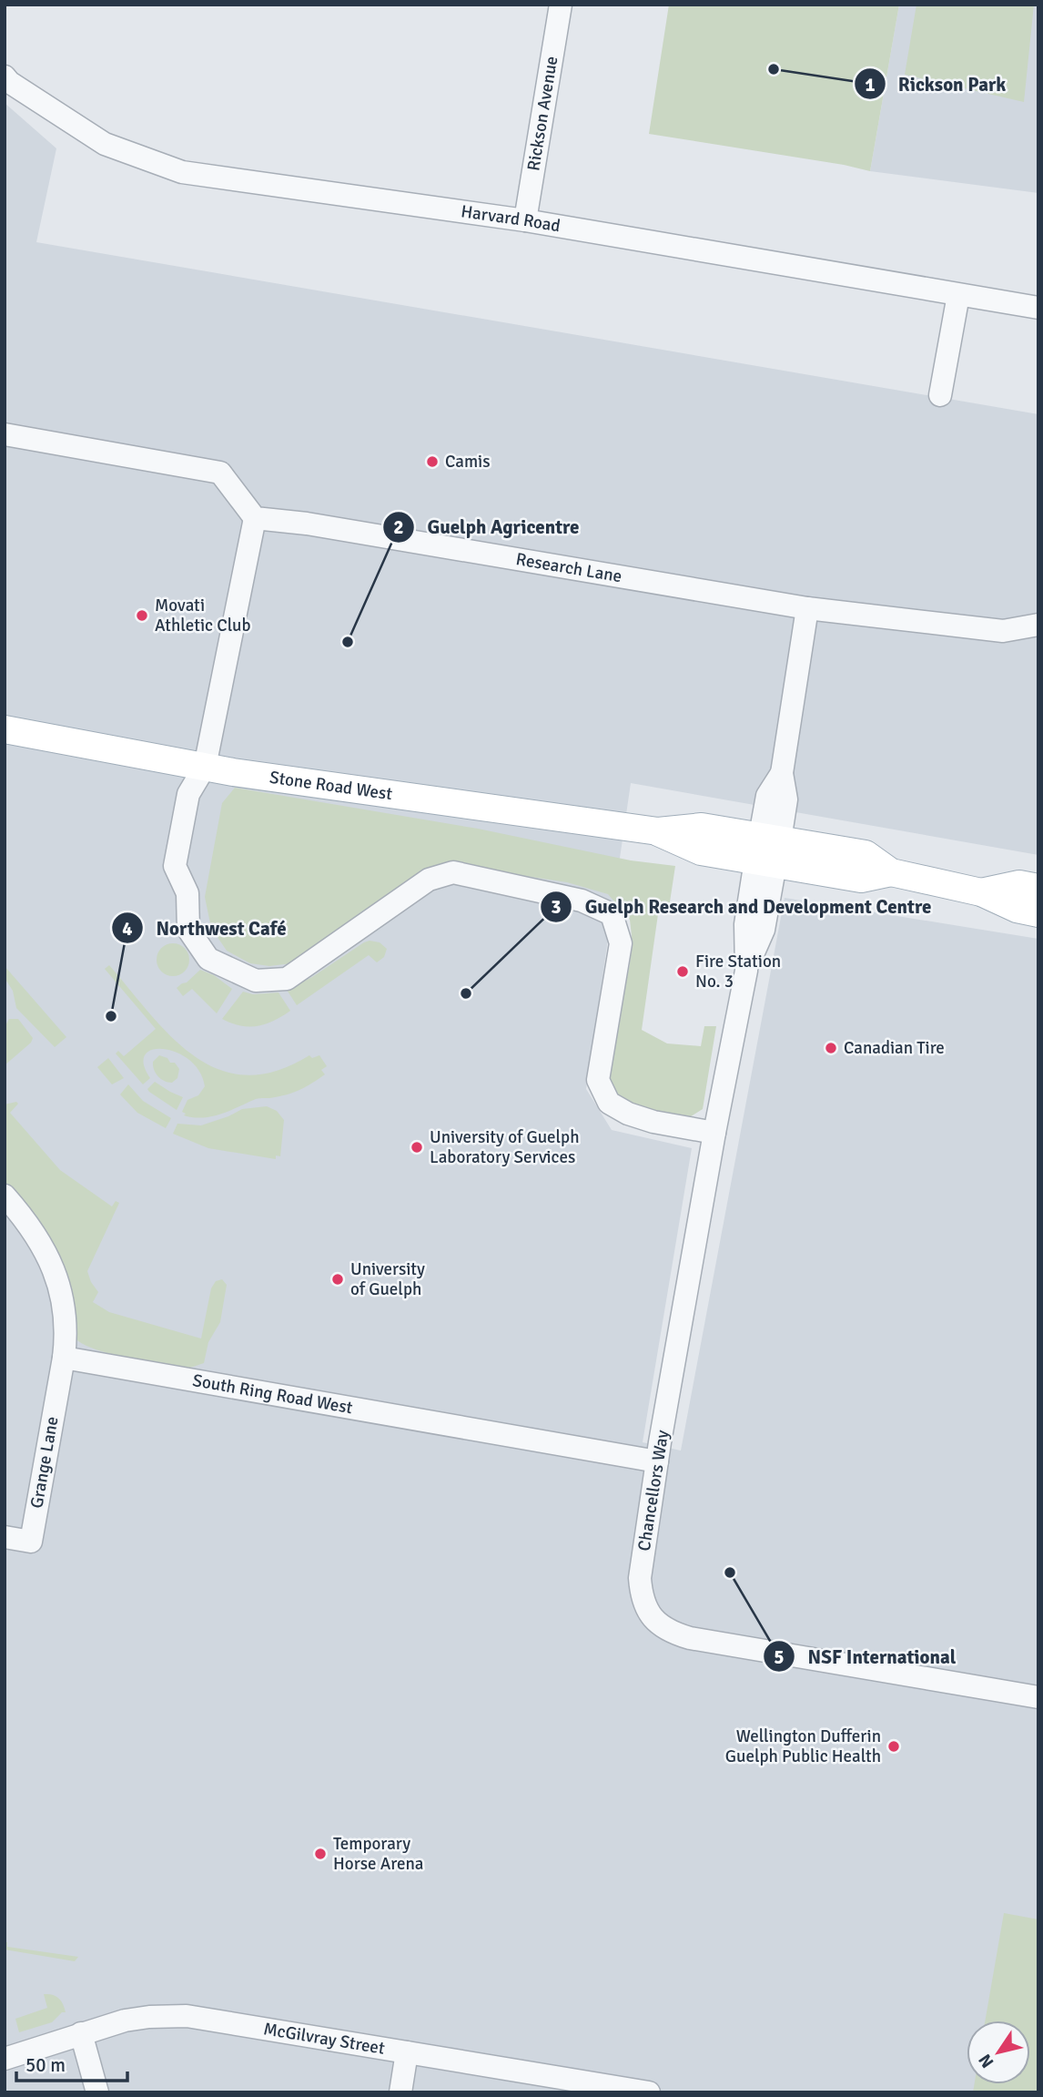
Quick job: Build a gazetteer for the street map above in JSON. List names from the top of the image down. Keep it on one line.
{"streets":{"main road":["Stone Road West"],"street":["Rickson Avenue","Harvard Road","Research Lane","South Ring Road West","Grange Lane","Chancellors Way","McGilvray Street"]},"crossings":[["Rickson Avenue","Harvard Road"],["Stone Road West","Chancellors Way"],["South Ring Road West","Grange Lane"],["South Ring Road West","Chancellors Way"]],"places":["Rickson Park","Camis","Movati Athletic Club","Guelph Agricentre","Fire Station No. 3","Guelph Research and Development Centre","Northwest Café","Canadian Tire","University of Guelph Laboratory Services","University of Guelph","NSF International","Wellington Dufferin Guelph Public Health","Temporary Horse Arena"],"scale_bar":"50 m","north":"bottom left"}
